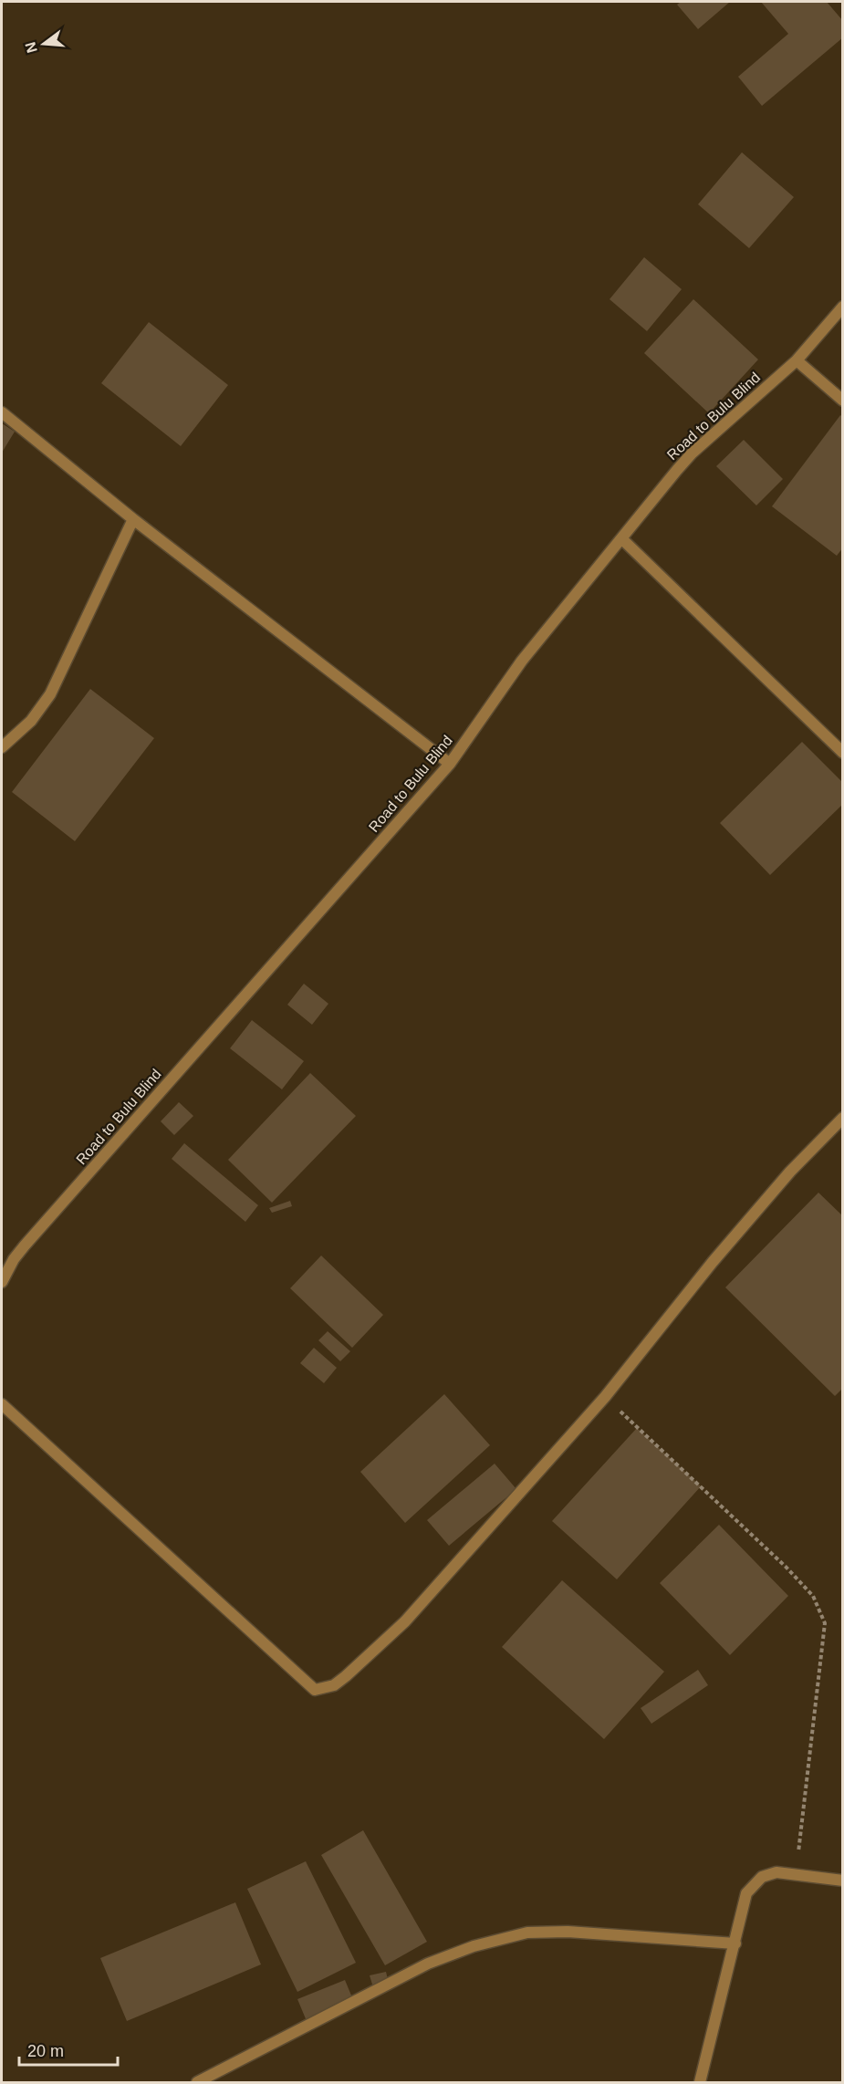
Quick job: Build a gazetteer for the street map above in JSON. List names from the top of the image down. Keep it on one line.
{"streets":{"street":["Road to Bulu Blind"]},"scale_bar":"20 m","north":"left"}
